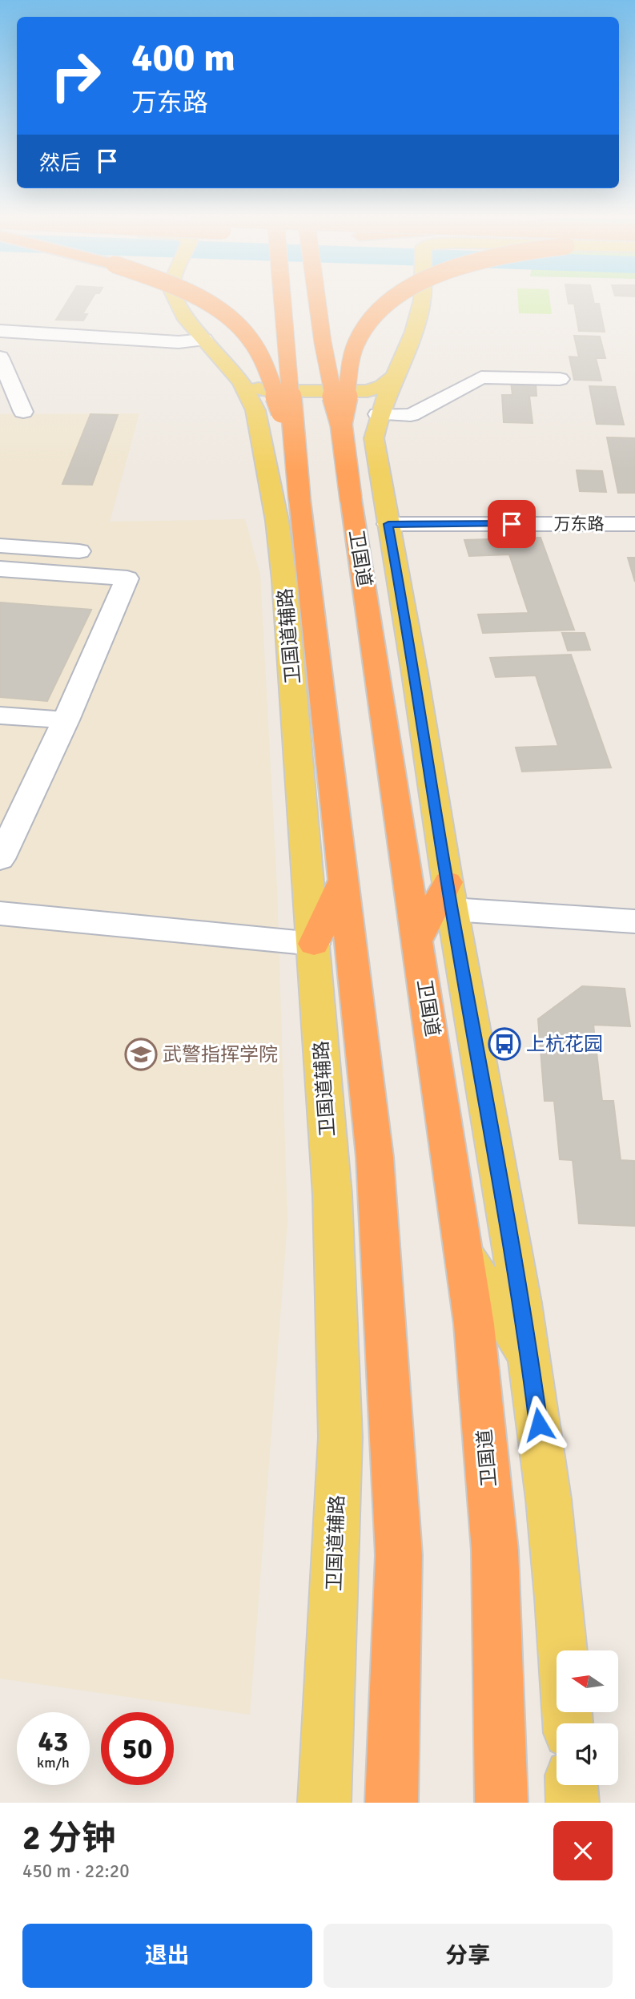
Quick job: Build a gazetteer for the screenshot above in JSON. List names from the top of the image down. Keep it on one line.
{"streets":{"highway":["卫国道"],"main road":["卫国道辅路"],"street":["万东路"]},"places":{"bus stop":["上杭花园"],"school or university":["武警指挥学院"]},"north":"left","page":{"turn":["400 m","万东路"],"then":"然后","speed":"43 km/h","limit":"50","heading":["2 分钟","450 m · 22:20"],"buttons":["退出","分享"]}}
